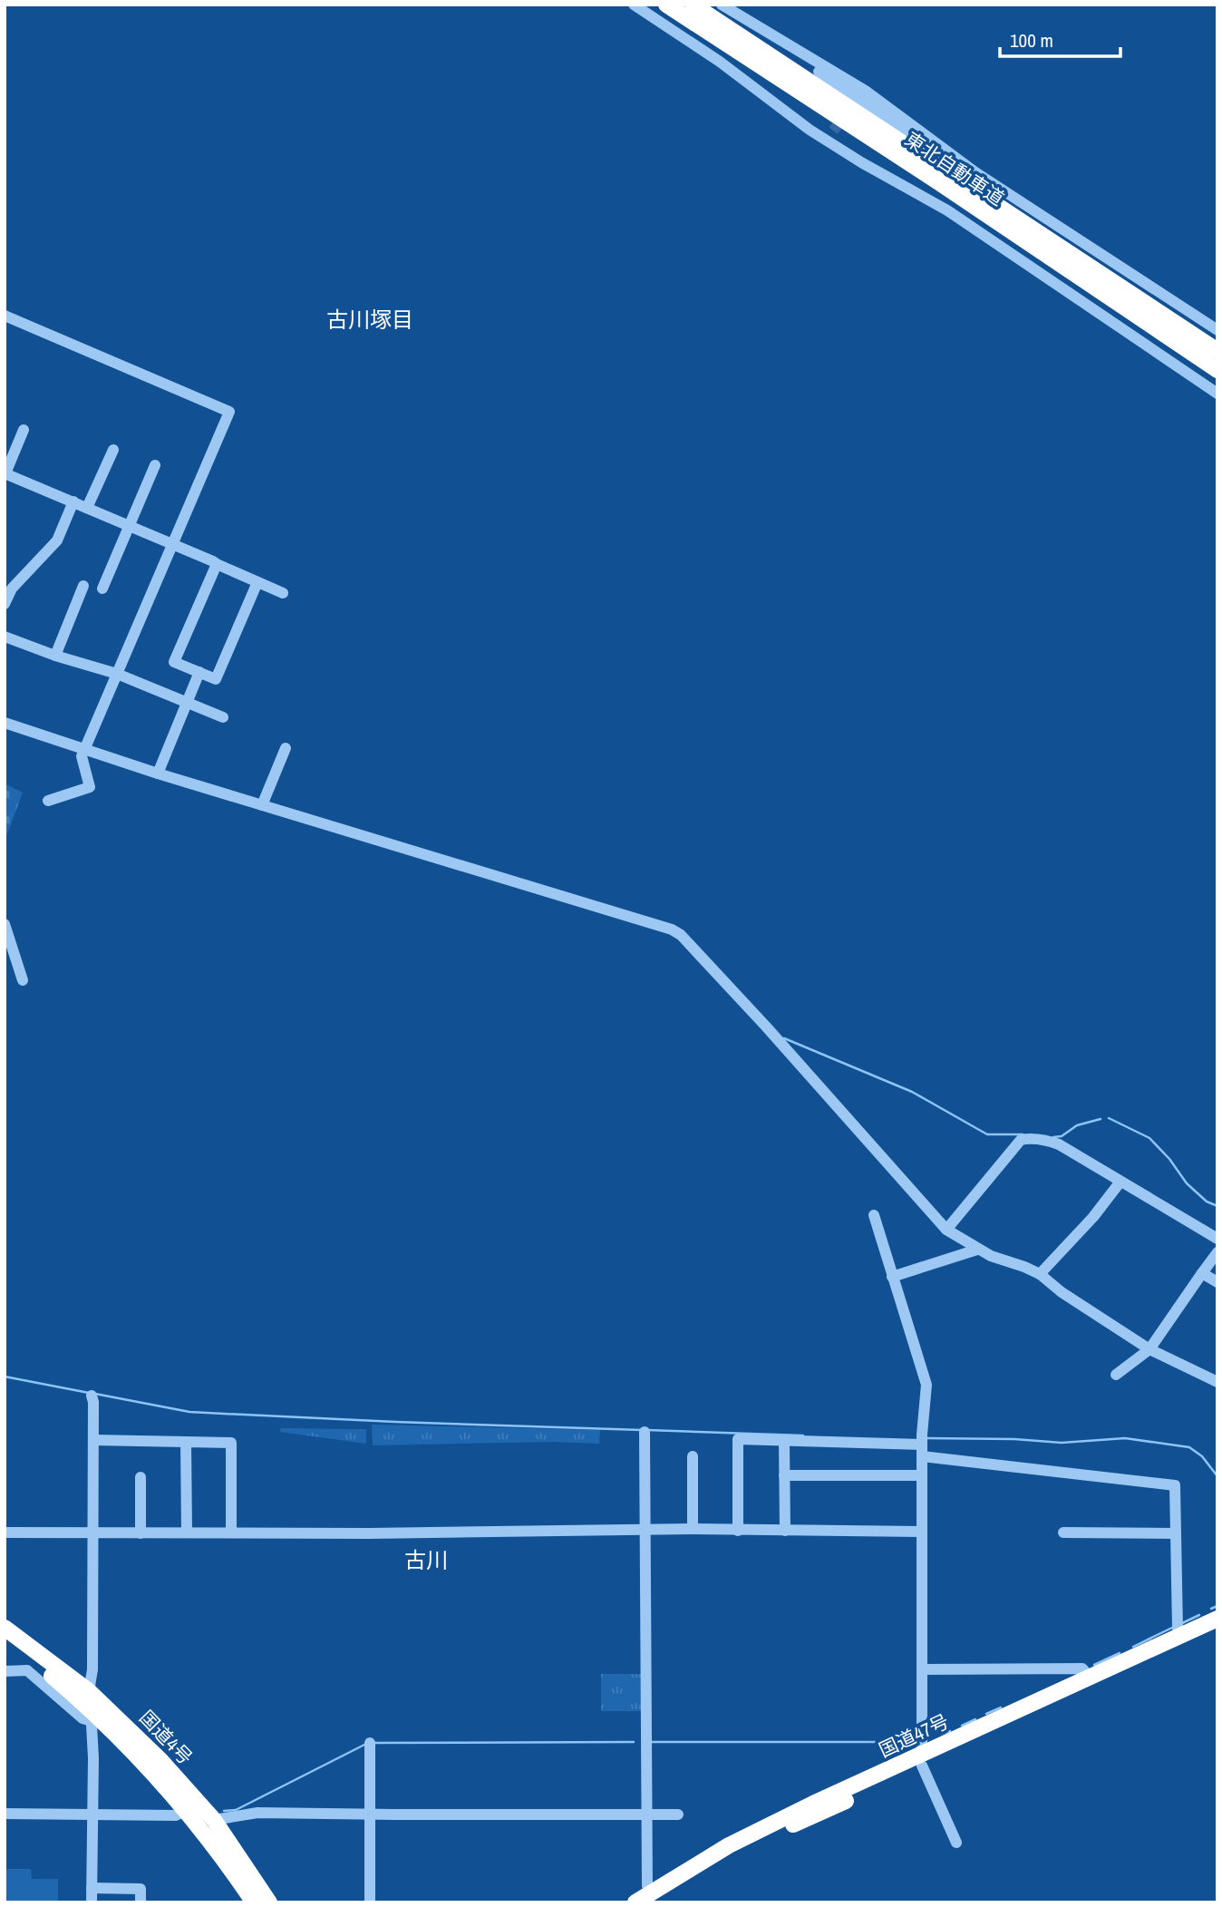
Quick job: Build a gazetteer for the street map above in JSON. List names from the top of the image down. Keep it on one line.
{"streets":{"highway":["東北自動車道","国道47号","国道4号"]},"districts":["古川塚目","古川"],"scale_bar":"100 m"}
